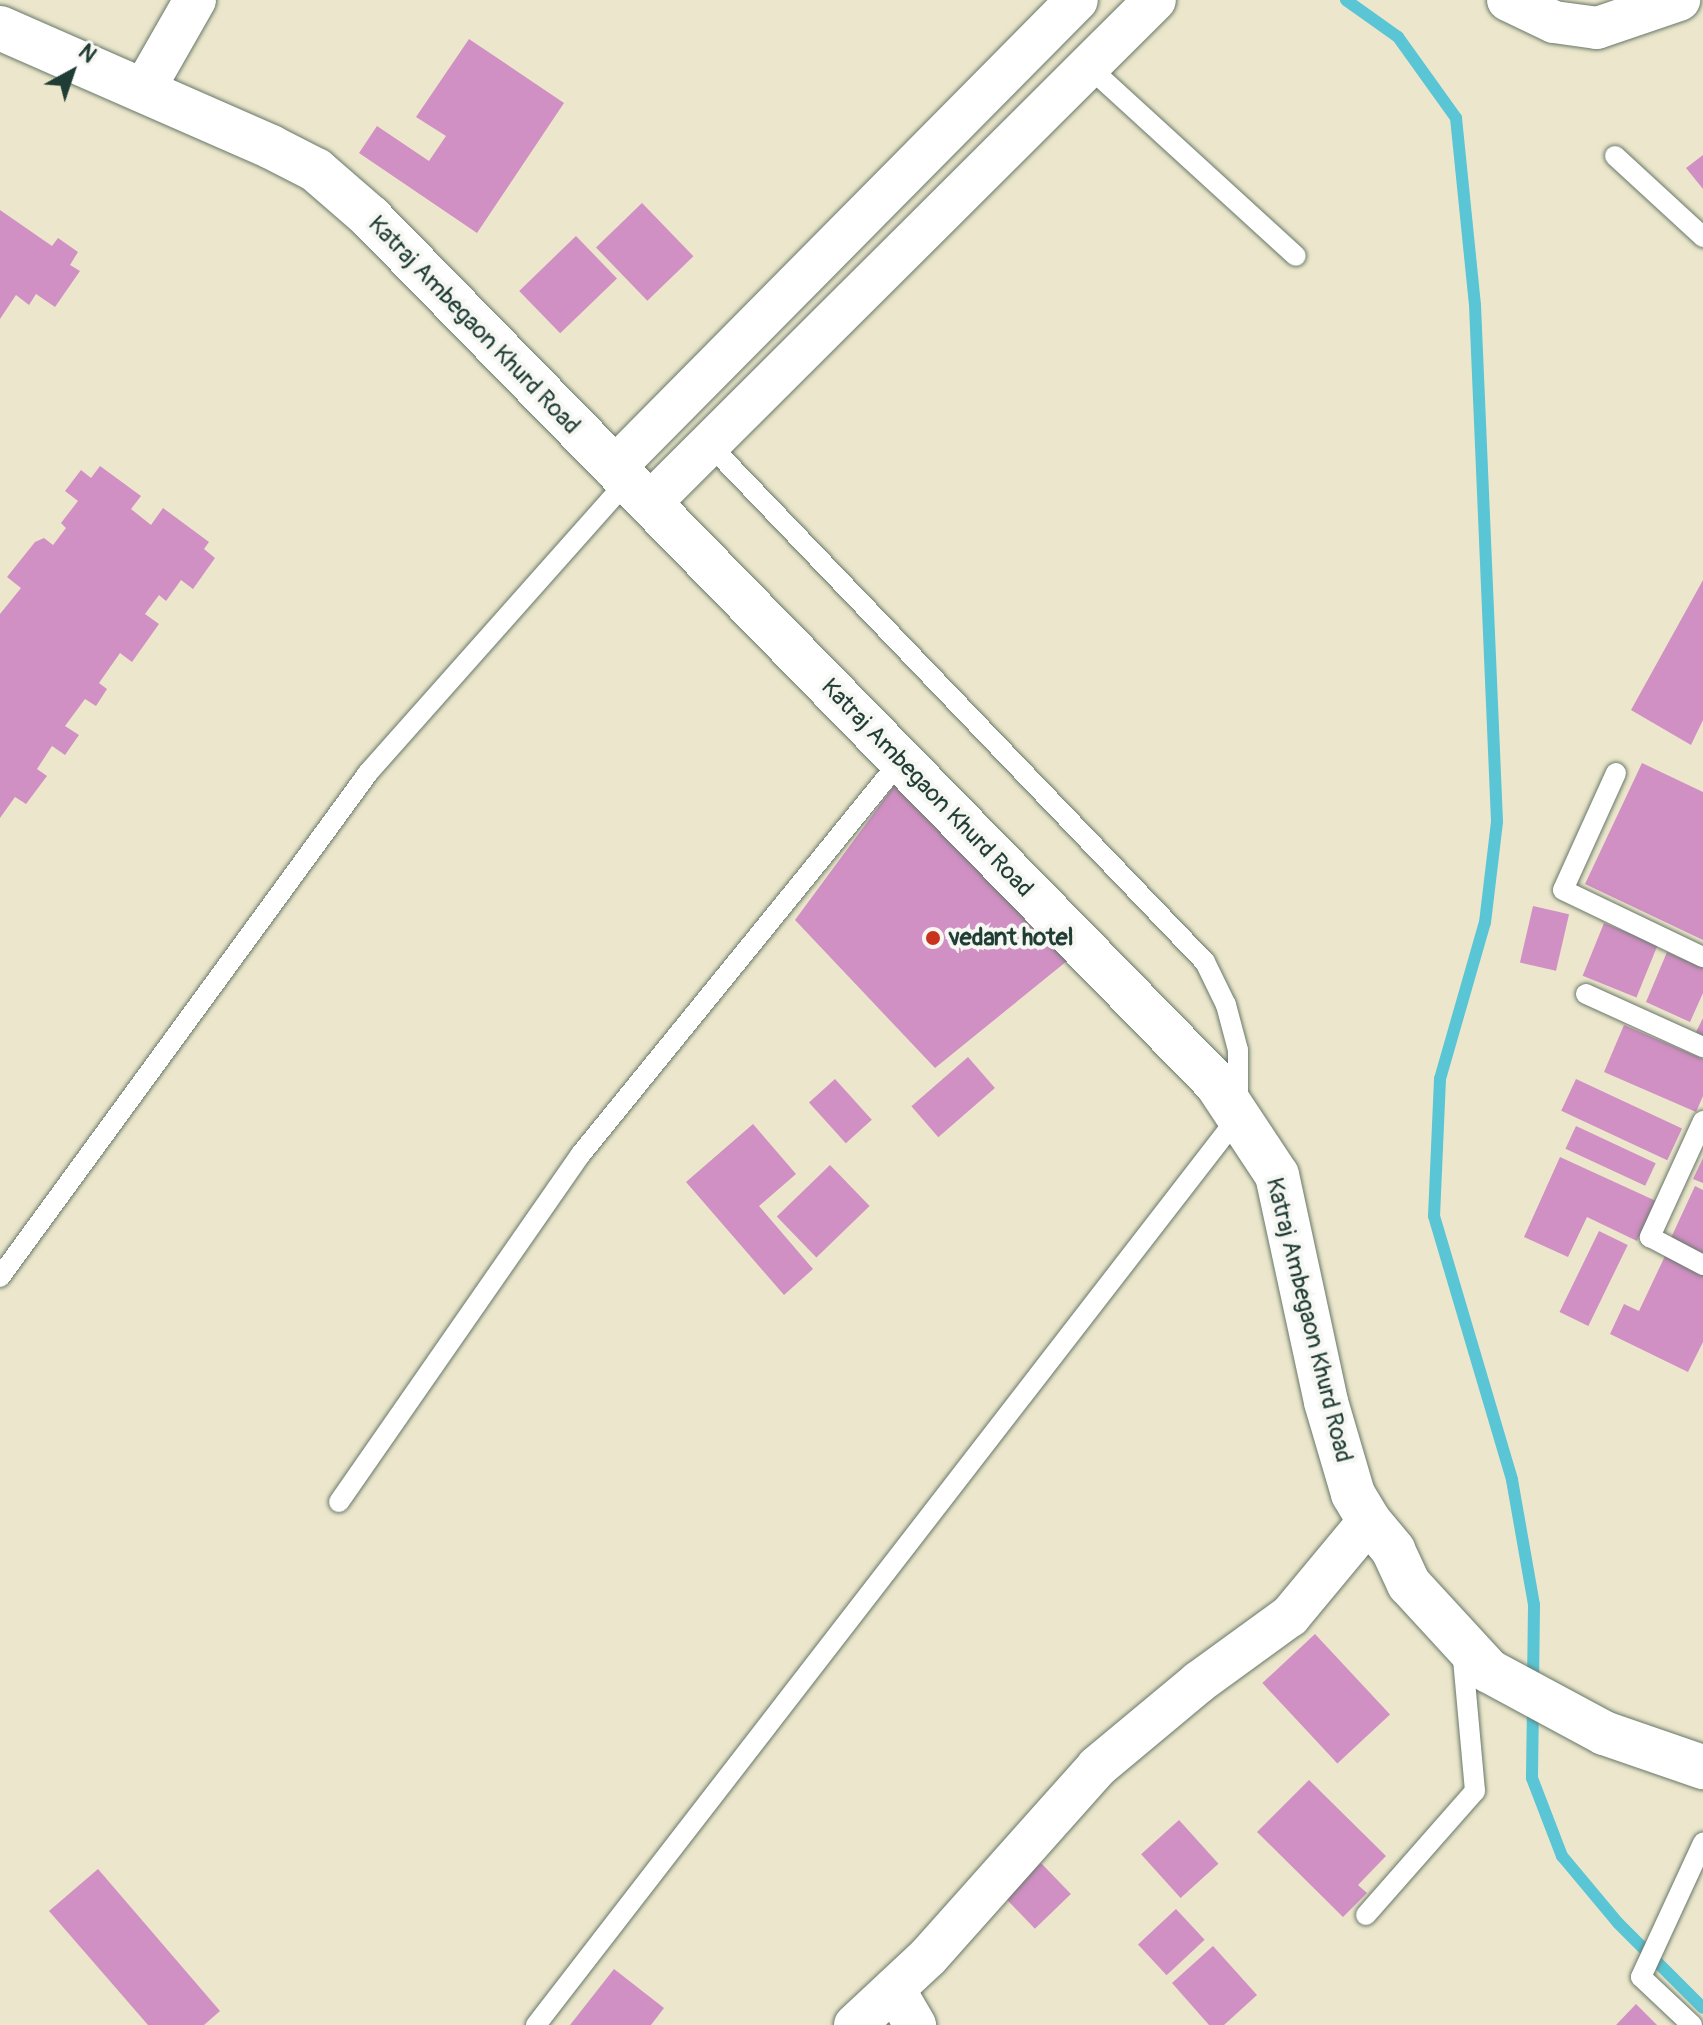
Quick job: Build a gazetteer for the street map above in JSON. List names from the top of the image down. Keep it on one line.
{"streets":{"street":["Katraj Ambegaon Khurd Road"]},"places":["vedant hotel"],"north":"top right"}
